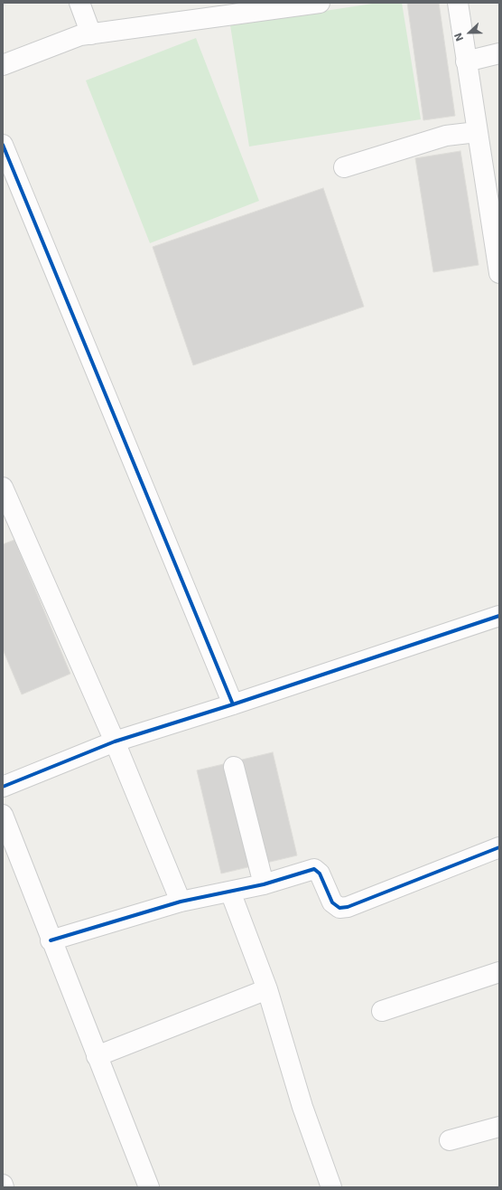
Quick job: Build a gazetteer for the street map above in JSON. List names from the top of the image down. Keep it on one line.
{"north":"left"}
